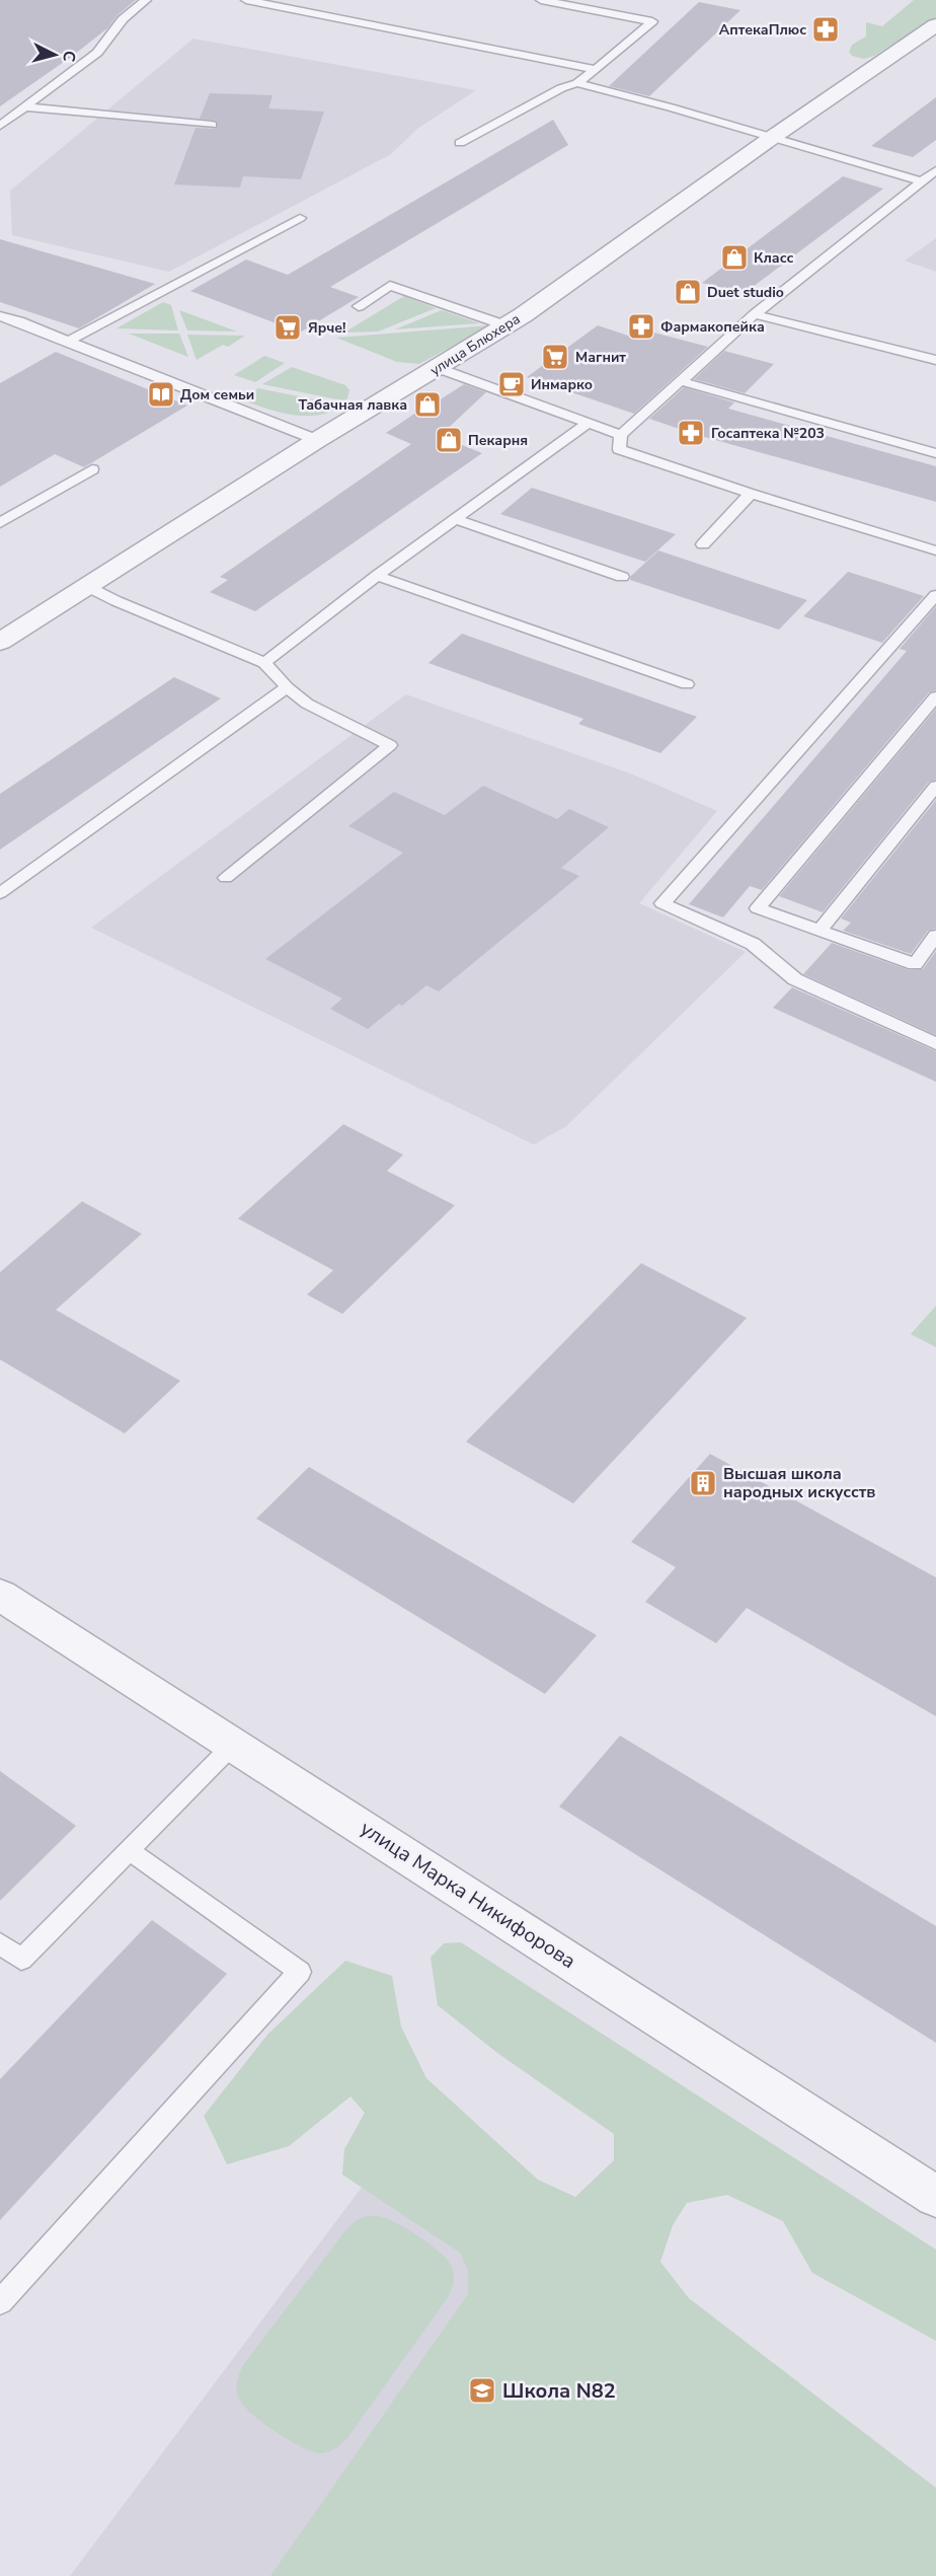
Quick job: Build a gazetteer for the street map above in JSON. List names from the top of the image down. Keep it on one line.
{"streets":{"street":["улица Блюхера","улица Марка Никифорова"]},"places":{"pharmacy":["АптекаПлюс","Фармакопейка","Госаптека №203"],"shop":["Класс","Duet studio","Табачная лавка","Пекарня"],"supermarket":["Ярче!","Магнит"],"cafe":["Инмарко"],"library":["Дом семьи"],"building":["Высшая школа народных искусств"],"school or university":["Школа N82"]},"north":"right"}
